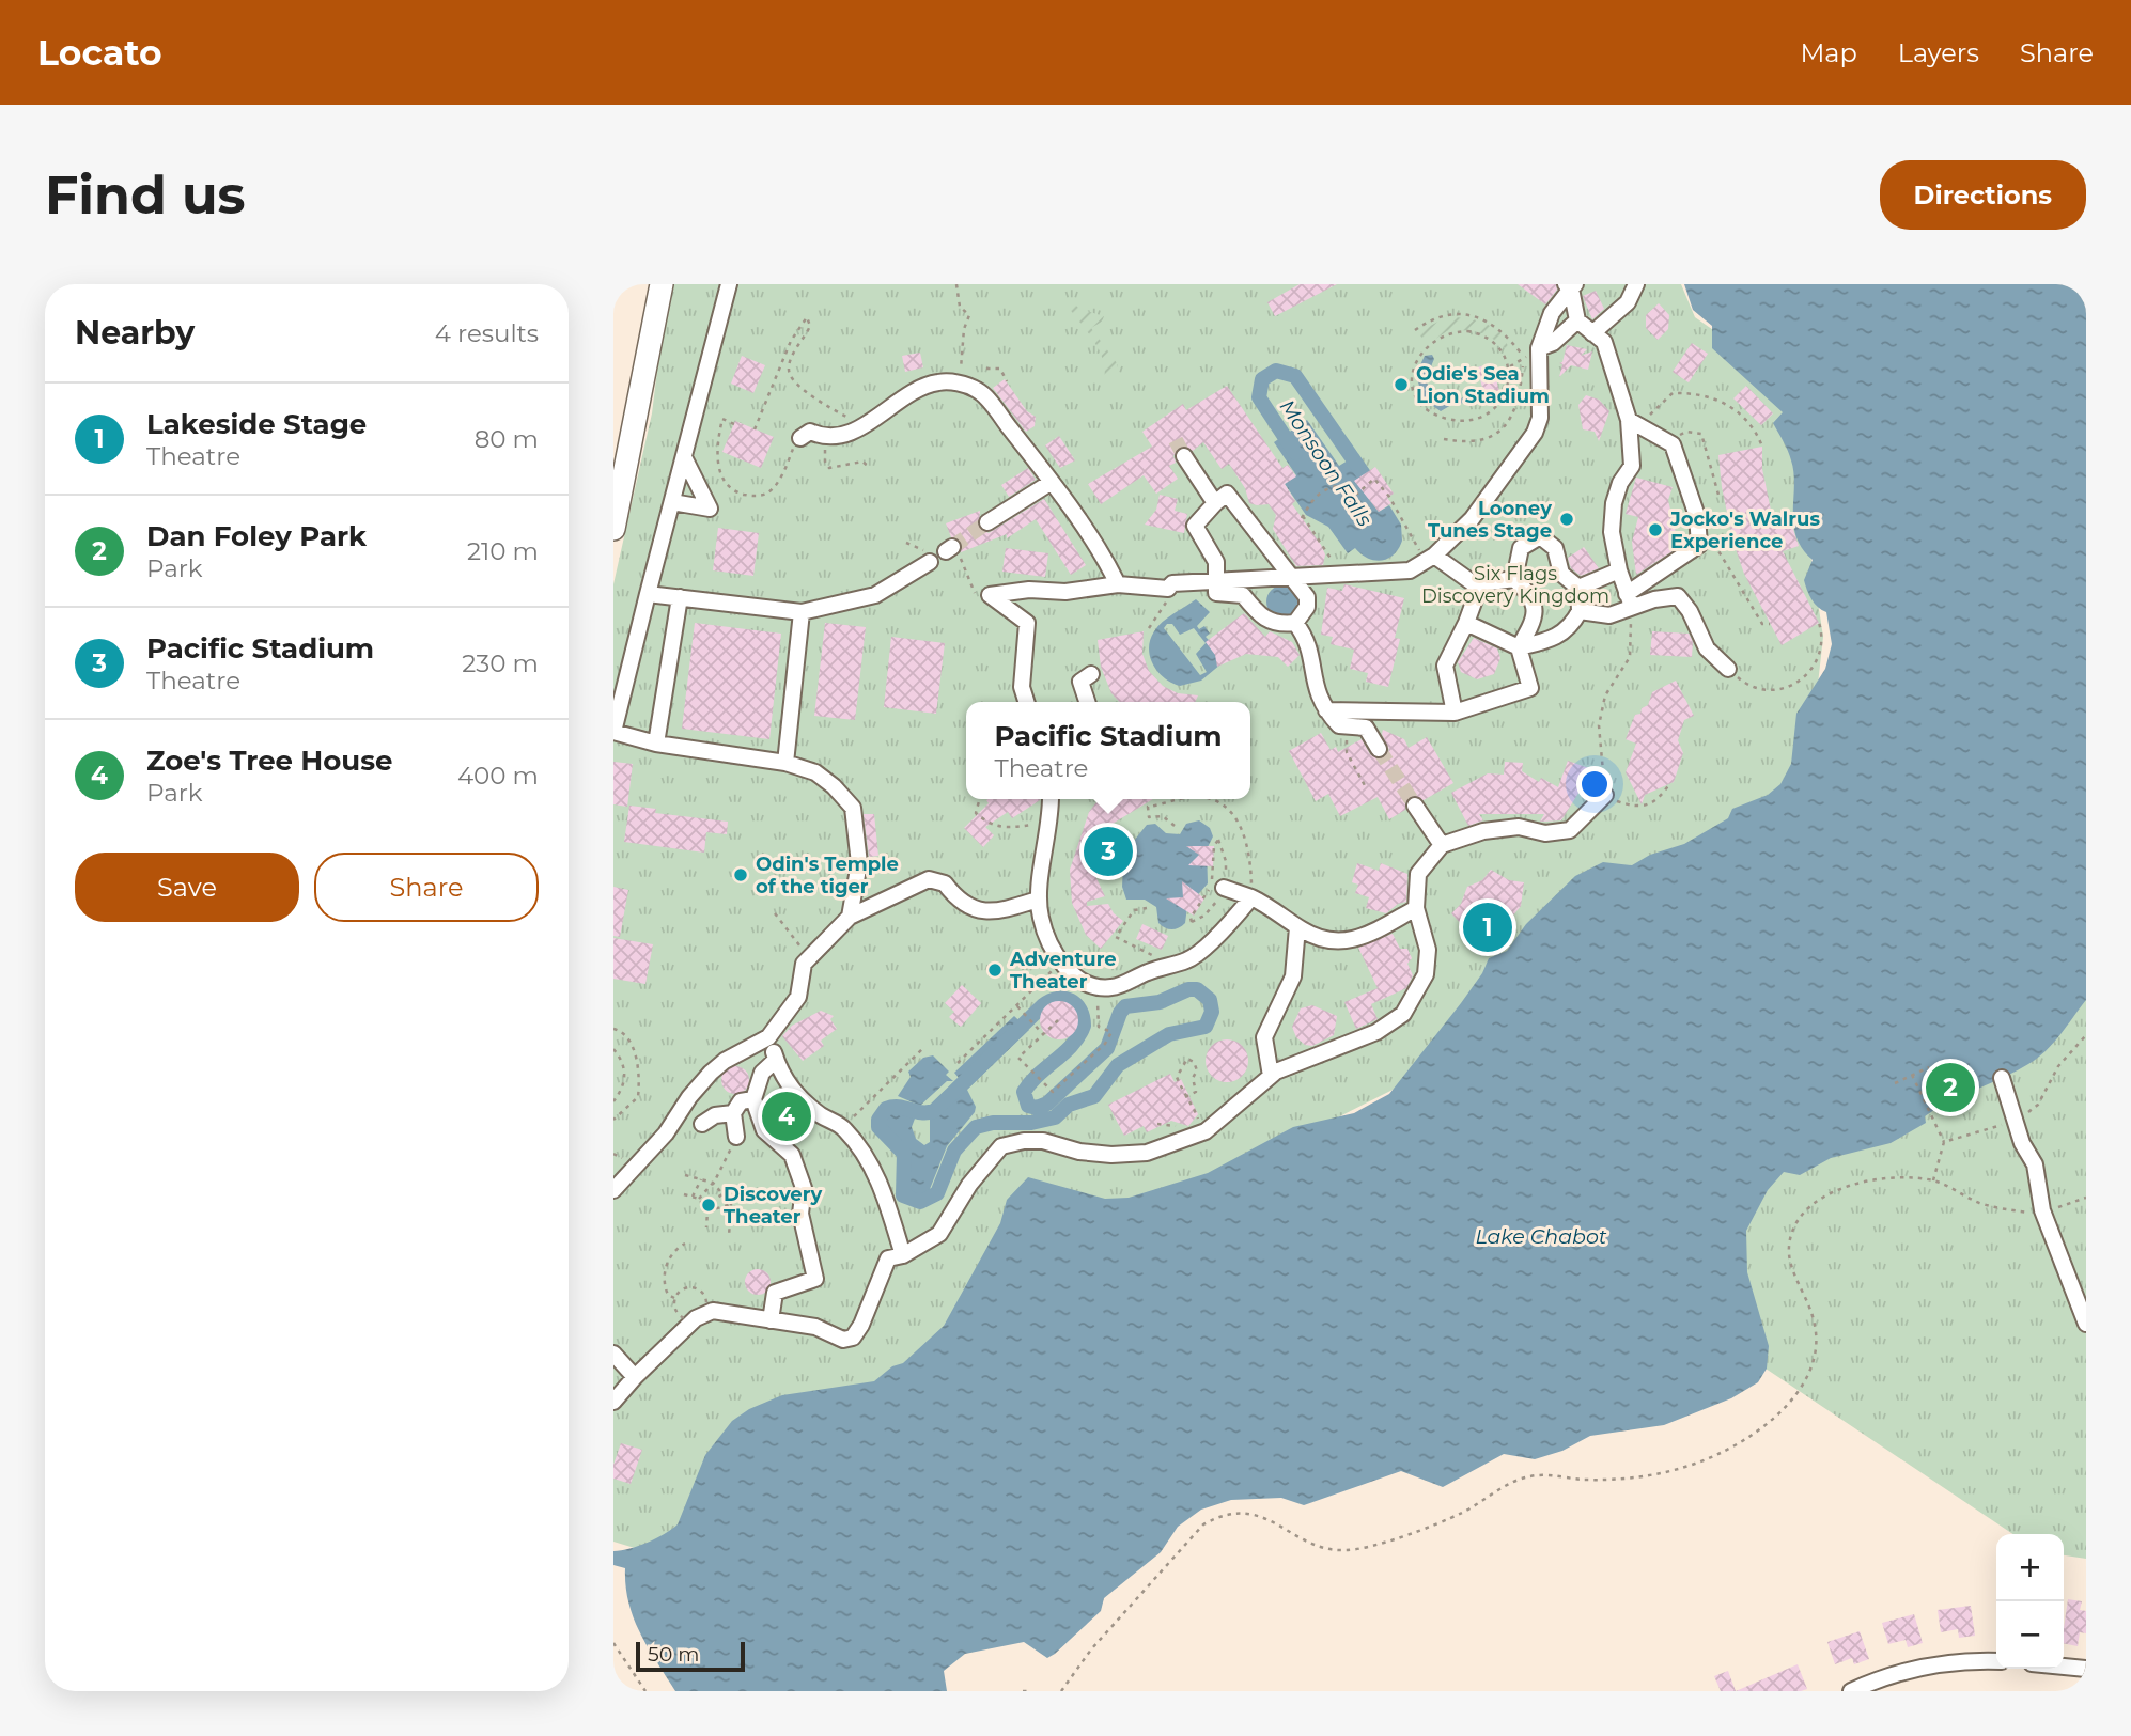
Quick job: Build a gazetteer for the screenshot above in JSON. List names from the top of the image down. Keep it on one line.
{"water":["Monsoon Falls","Lake Chabot"],"parks":["Six Flags Discovery Kingdom"],"places":["Odie's Sea Lion Stadium","Looney Tunes Stage","Jocko's Walrus Experience","Odin's Temple of the tiger","Adventure Theater","Discovery Theater"],"scale_bar":"50 m","page":{"header":"Locato","nav":["Map","Layers","Share"],"buttons":["Directions",["Save","Share"]],"title":"Find us","heading":["Nearby","4 results"],"list":[{"mark":"1","name":"Lakeside Stage","note":"Theatre","value":"80 m"},{"mark":"2","name":"Dan Foley Park","note":"Park","value":"210 m"},{"mark":"3","name":"Pacific Stadium","note":"Theatre","value":"230 m"},{"mark":"4","name":"Zoe's Tree House","note":"Park","value":"400 m"}],"popup":["Pacific Stadium","Theatre"],"pins":["3","1","2","4"],"map_buttons":["+","−"],"scale":"50 m"}}
